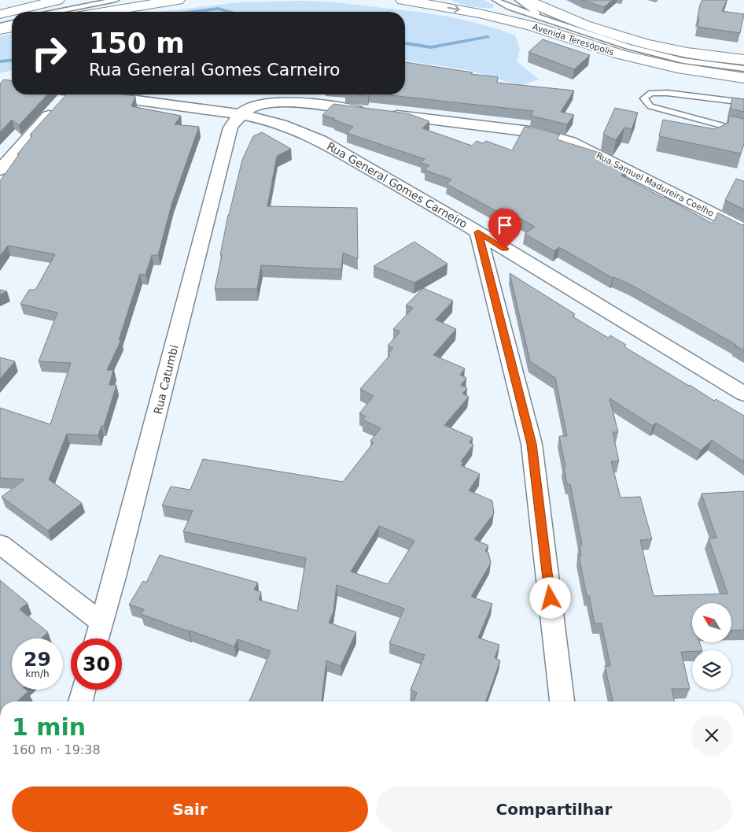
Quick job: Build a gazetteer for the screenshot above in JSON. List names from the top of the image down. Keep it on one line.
{"streets":{"main road":["Avenida Teresópolis"],"street":["Rua Samuel Madureira Coelho","Rua General Gomes Carneiro","Rua Catumbi"]},"crossings":[["Rua General Gomes Carneiro","Rua Catumbi"]],"north":"top left","page":{"turn":["150 m","Rua General Gomes Carneiro"],"speed":"29 km/h","limit":"30","heading":["1 min","160 m · 19:38"],"buttons":["Sair","Compartilhar"]}}
